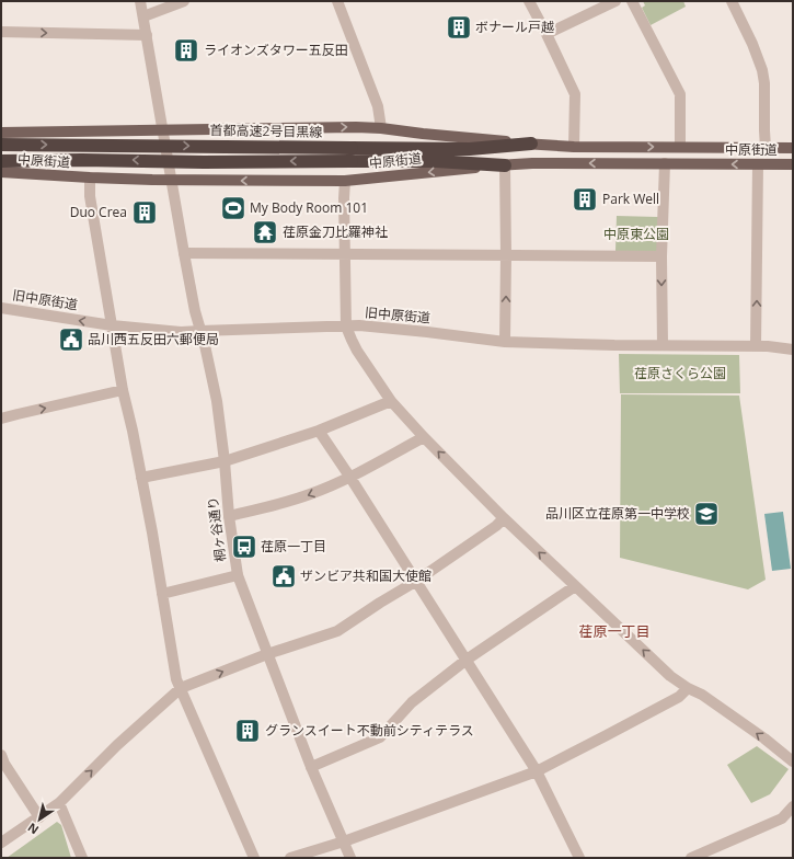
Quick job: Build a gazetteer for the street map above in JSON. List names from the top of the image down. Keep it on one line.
{"streets":{"highway":["首都高速2号目黒線"],"main road":["中原街道"],"street":["旧中原街道","桐ヶ谷通り"]},"crossings":[["首都高速2号目黒線","中原街道"],["中原街道","桐ヶ谷通り"],["旧中原街道","桐ヶ谷通り"]],"districts":["荏原一丁目"],"parks":["中原東公園","荏原さくら公園"],"places":{"building":["ボナール戸越","ライオンズタワー五反田","Park Well","Duo Crea","グランスイート不動前シティテラス"],"sports":["My Body Room 101"],"temple":["荏原金刀比羅神社"],"public building":["品川西五反田六郵便局","ザンビア共和国大使館"],"school or university":["品川区立荏原第一中学校"],"bus stop":["荏原一丁目"]},"north":"bottom left"}
